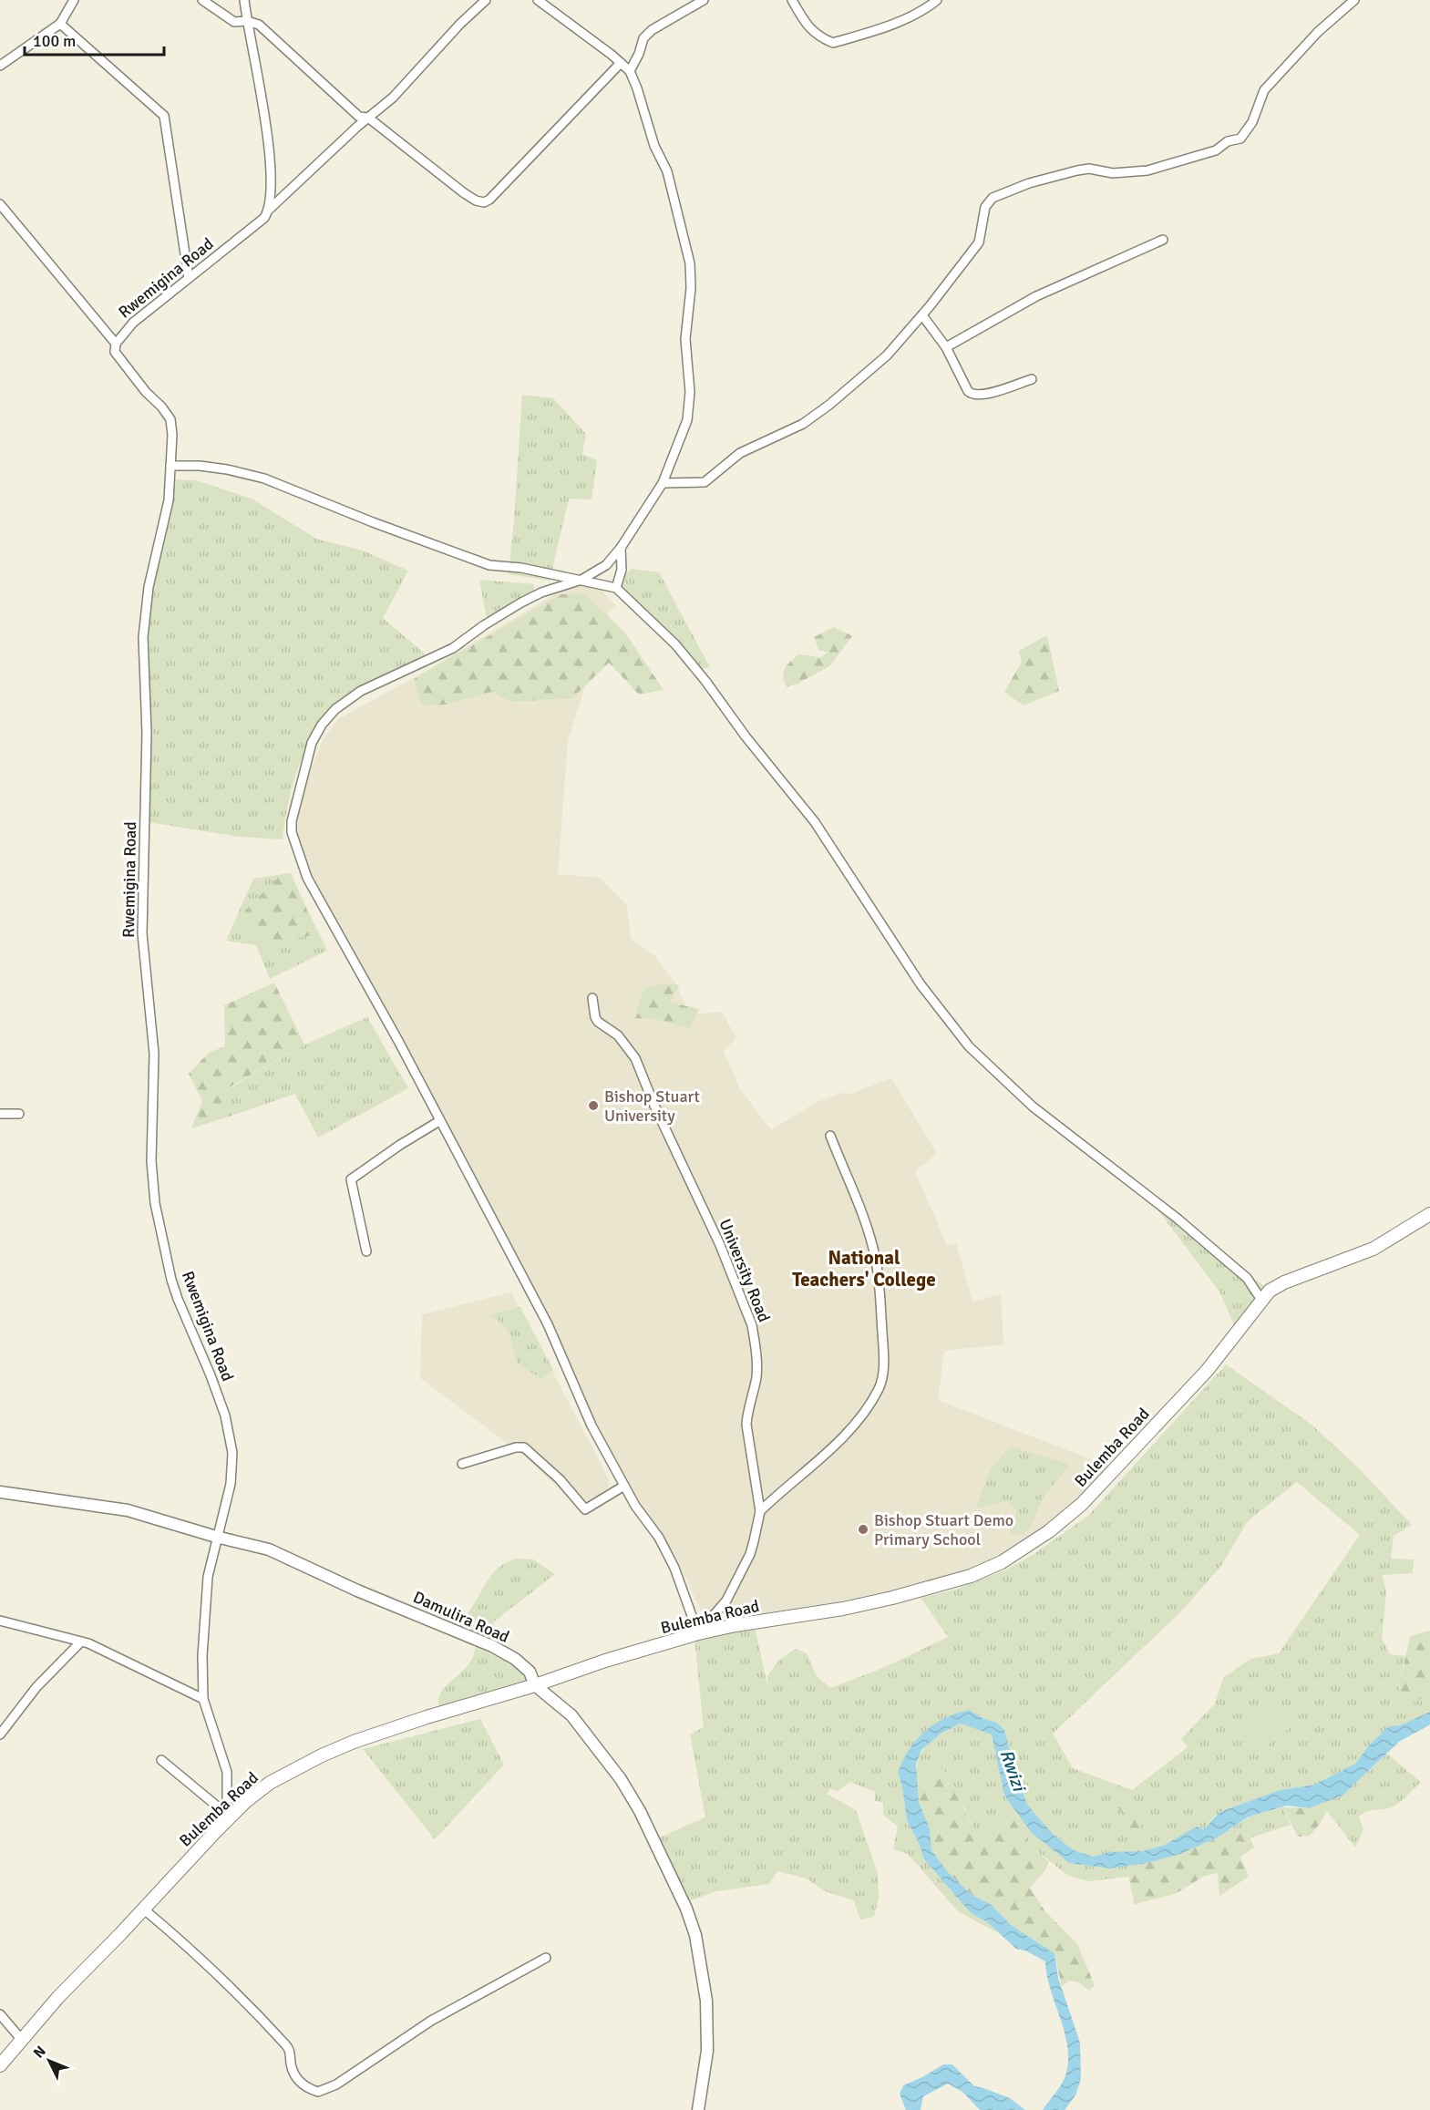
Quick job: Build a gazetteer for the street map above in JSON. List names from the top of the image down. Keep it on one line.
{"streets":{"main road":["Bulemba Road"],"street":["Rwemigina Road","University Road","Damulira Road"]},"crossings":[["Rwemigina Road","Bulemba Road"],["Rwemigina Road","Damulira Road"],["University Road","Bulemba Road"],["Bulemba Road","Damulira Road"]],"districts":["National Teachers' College"],"water":["Rwizi"],"places":["Bishop Stuart University","Bishop Stuart Demo Primary School"],"scale_bar":"100 m","north":"top left"}
